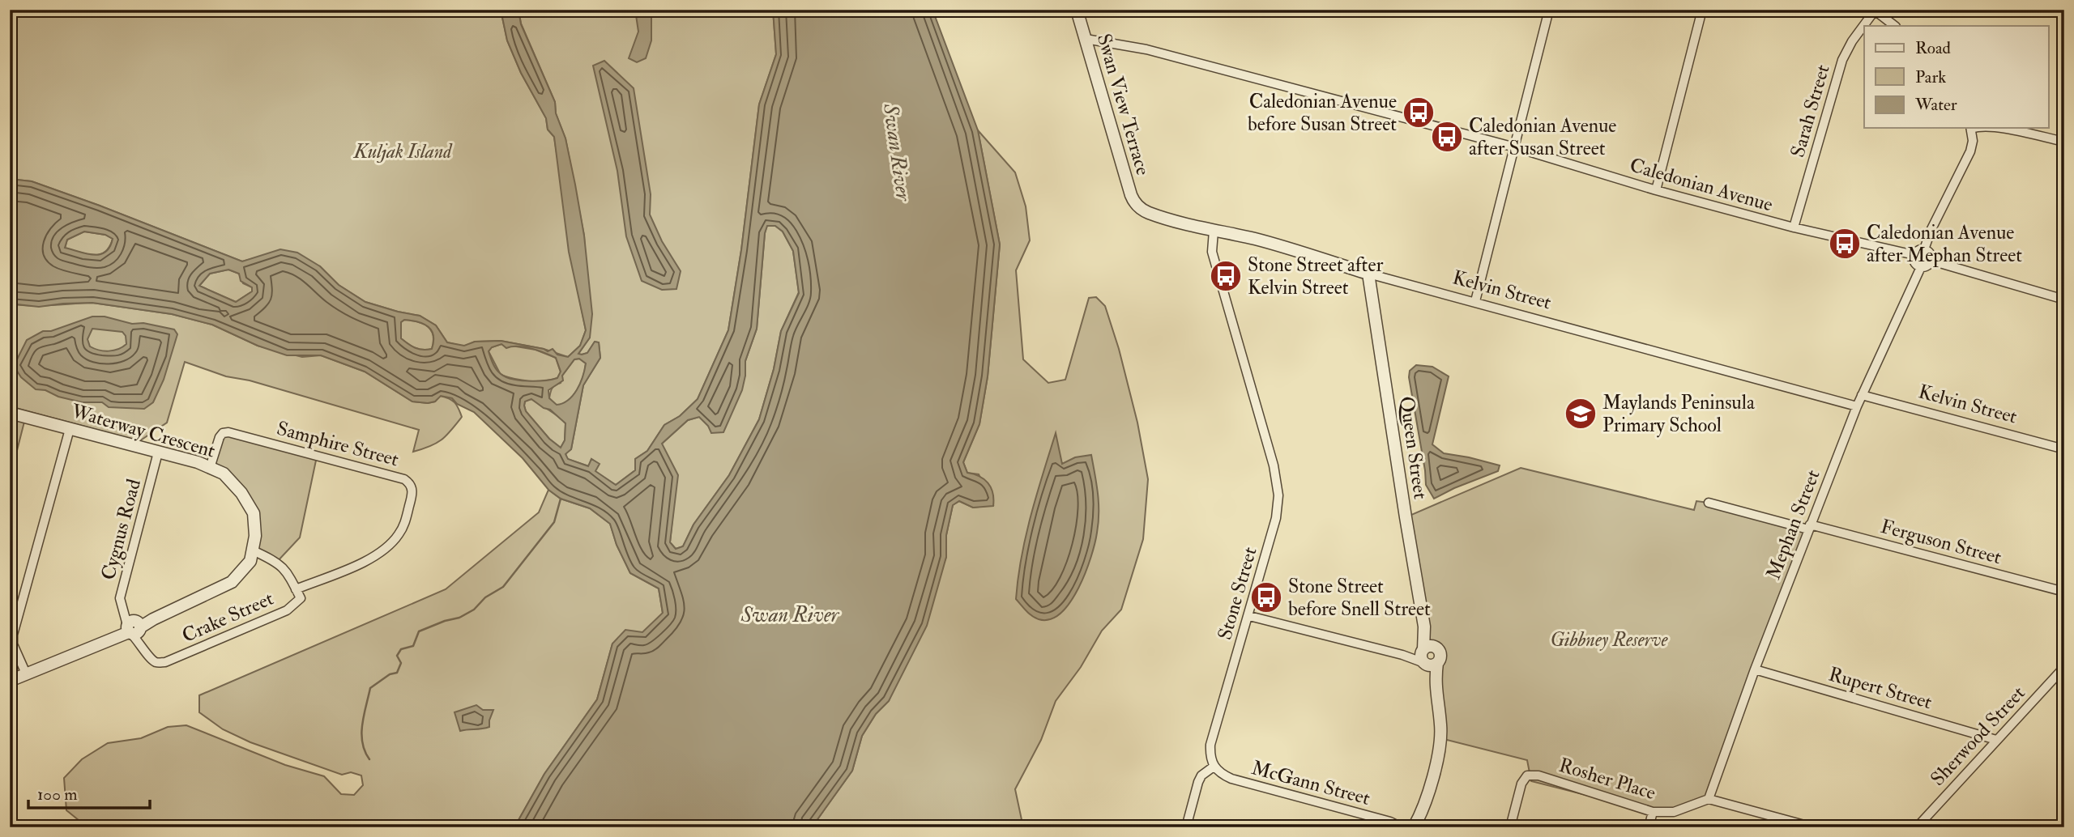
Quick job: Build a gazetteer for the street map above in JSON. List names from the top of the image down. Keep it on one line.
{"streets":{"street":["Swan View Terrace","Sarah Street","Caledonian Avenue","Kelvin Street","Waterway Crescent","Samphire Street","Queen Street","Mephan Street","Cygnus Road","Ferguson Street","Stone Street","Crake Street","Rupert Street","Sherwood Street","Rosher Place","McGann Street"]},"crossings":[["Swan View Terrace","Caledonian Avenue"],["Swan View Terrace","Kelvin Street"],["Sarah Street","Caledonian Avenue"],["Caledonian Avenue","Mephan Street"],["Kelvin Street","Queen Street"],["Kelvin Street","Mephan Street"],["Kelvin Street","Stone Street"],["Waterway Crescent","Samphire Street"],["Waterway Crescent","Cygnus Road"],["Waterway Crescent","Crake Street"],["Samphire Street","Crake Street"],["Mephan Street","Ferguson Street"],["Mephan Street","Rupert Street"],["Mephan Street","Rosher Place"],["Cygnus Road","Crake Street"],["Stone Street","McGann Street"],["Rupert Street","Sherwood Street"]],"water":["Swan River"],"parks":["Kuljak Island","Gibbney Reserve"],"places":{"bus stop":["Caledonian Avenue before Susan Street","Caledonian Avenue after Susan Street","Caledonian Avenue after Mephan Street","Stone Street after Kelvin Street","Stone Street before Snell Street"],"school or university":["Maylands Peninsula Primary School"]},"legend":["Road","Park","Water"],"scale_bar":"100 m"}
